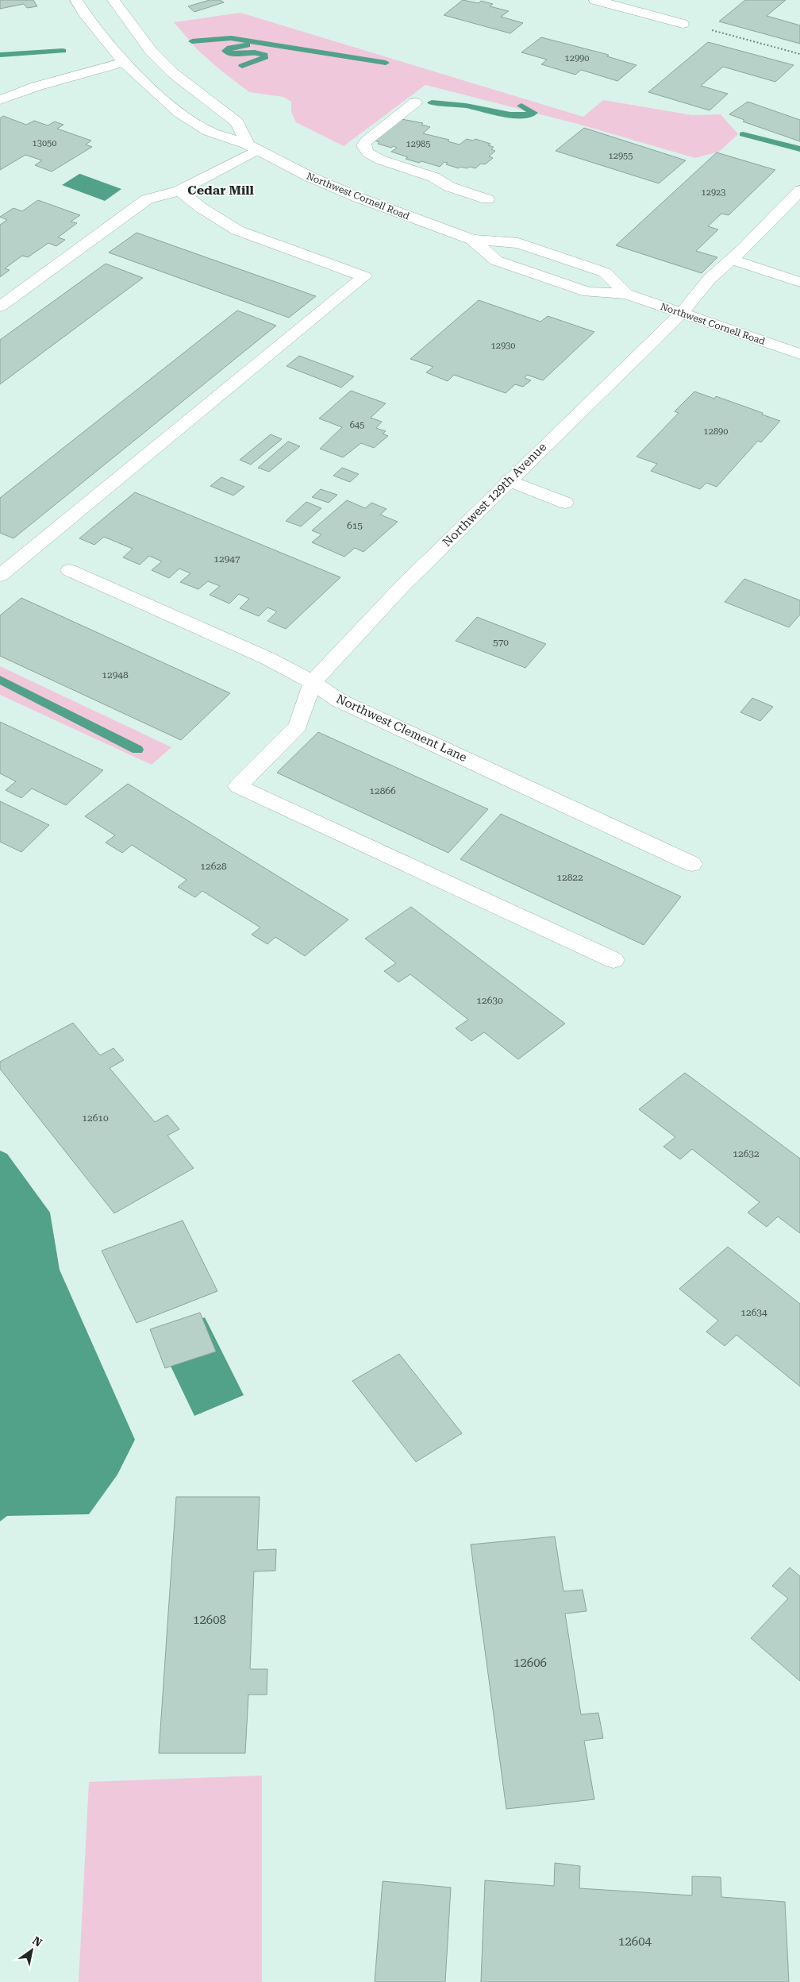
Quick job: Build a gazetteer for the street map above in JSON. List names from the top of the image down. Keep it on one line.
{"streets":{"main road":["Northwest Cornell Road","Northwest 129th Avenue","Northwest Clement Lane"]},"crossings":[["Northwest Cornell Road","Northwest 129th Avenue"],["Northwest 129th Avenue","Northwest Clement Lane"]],"districts":["Cedar Mill"],"house_numbers":["12990","13050","12985","12955","12923","12930","645","12890","615","12947","570","12948","12866","12628","12822","12630","12610","12632","12634","12608","12606","12604"],"north":"top right"}
